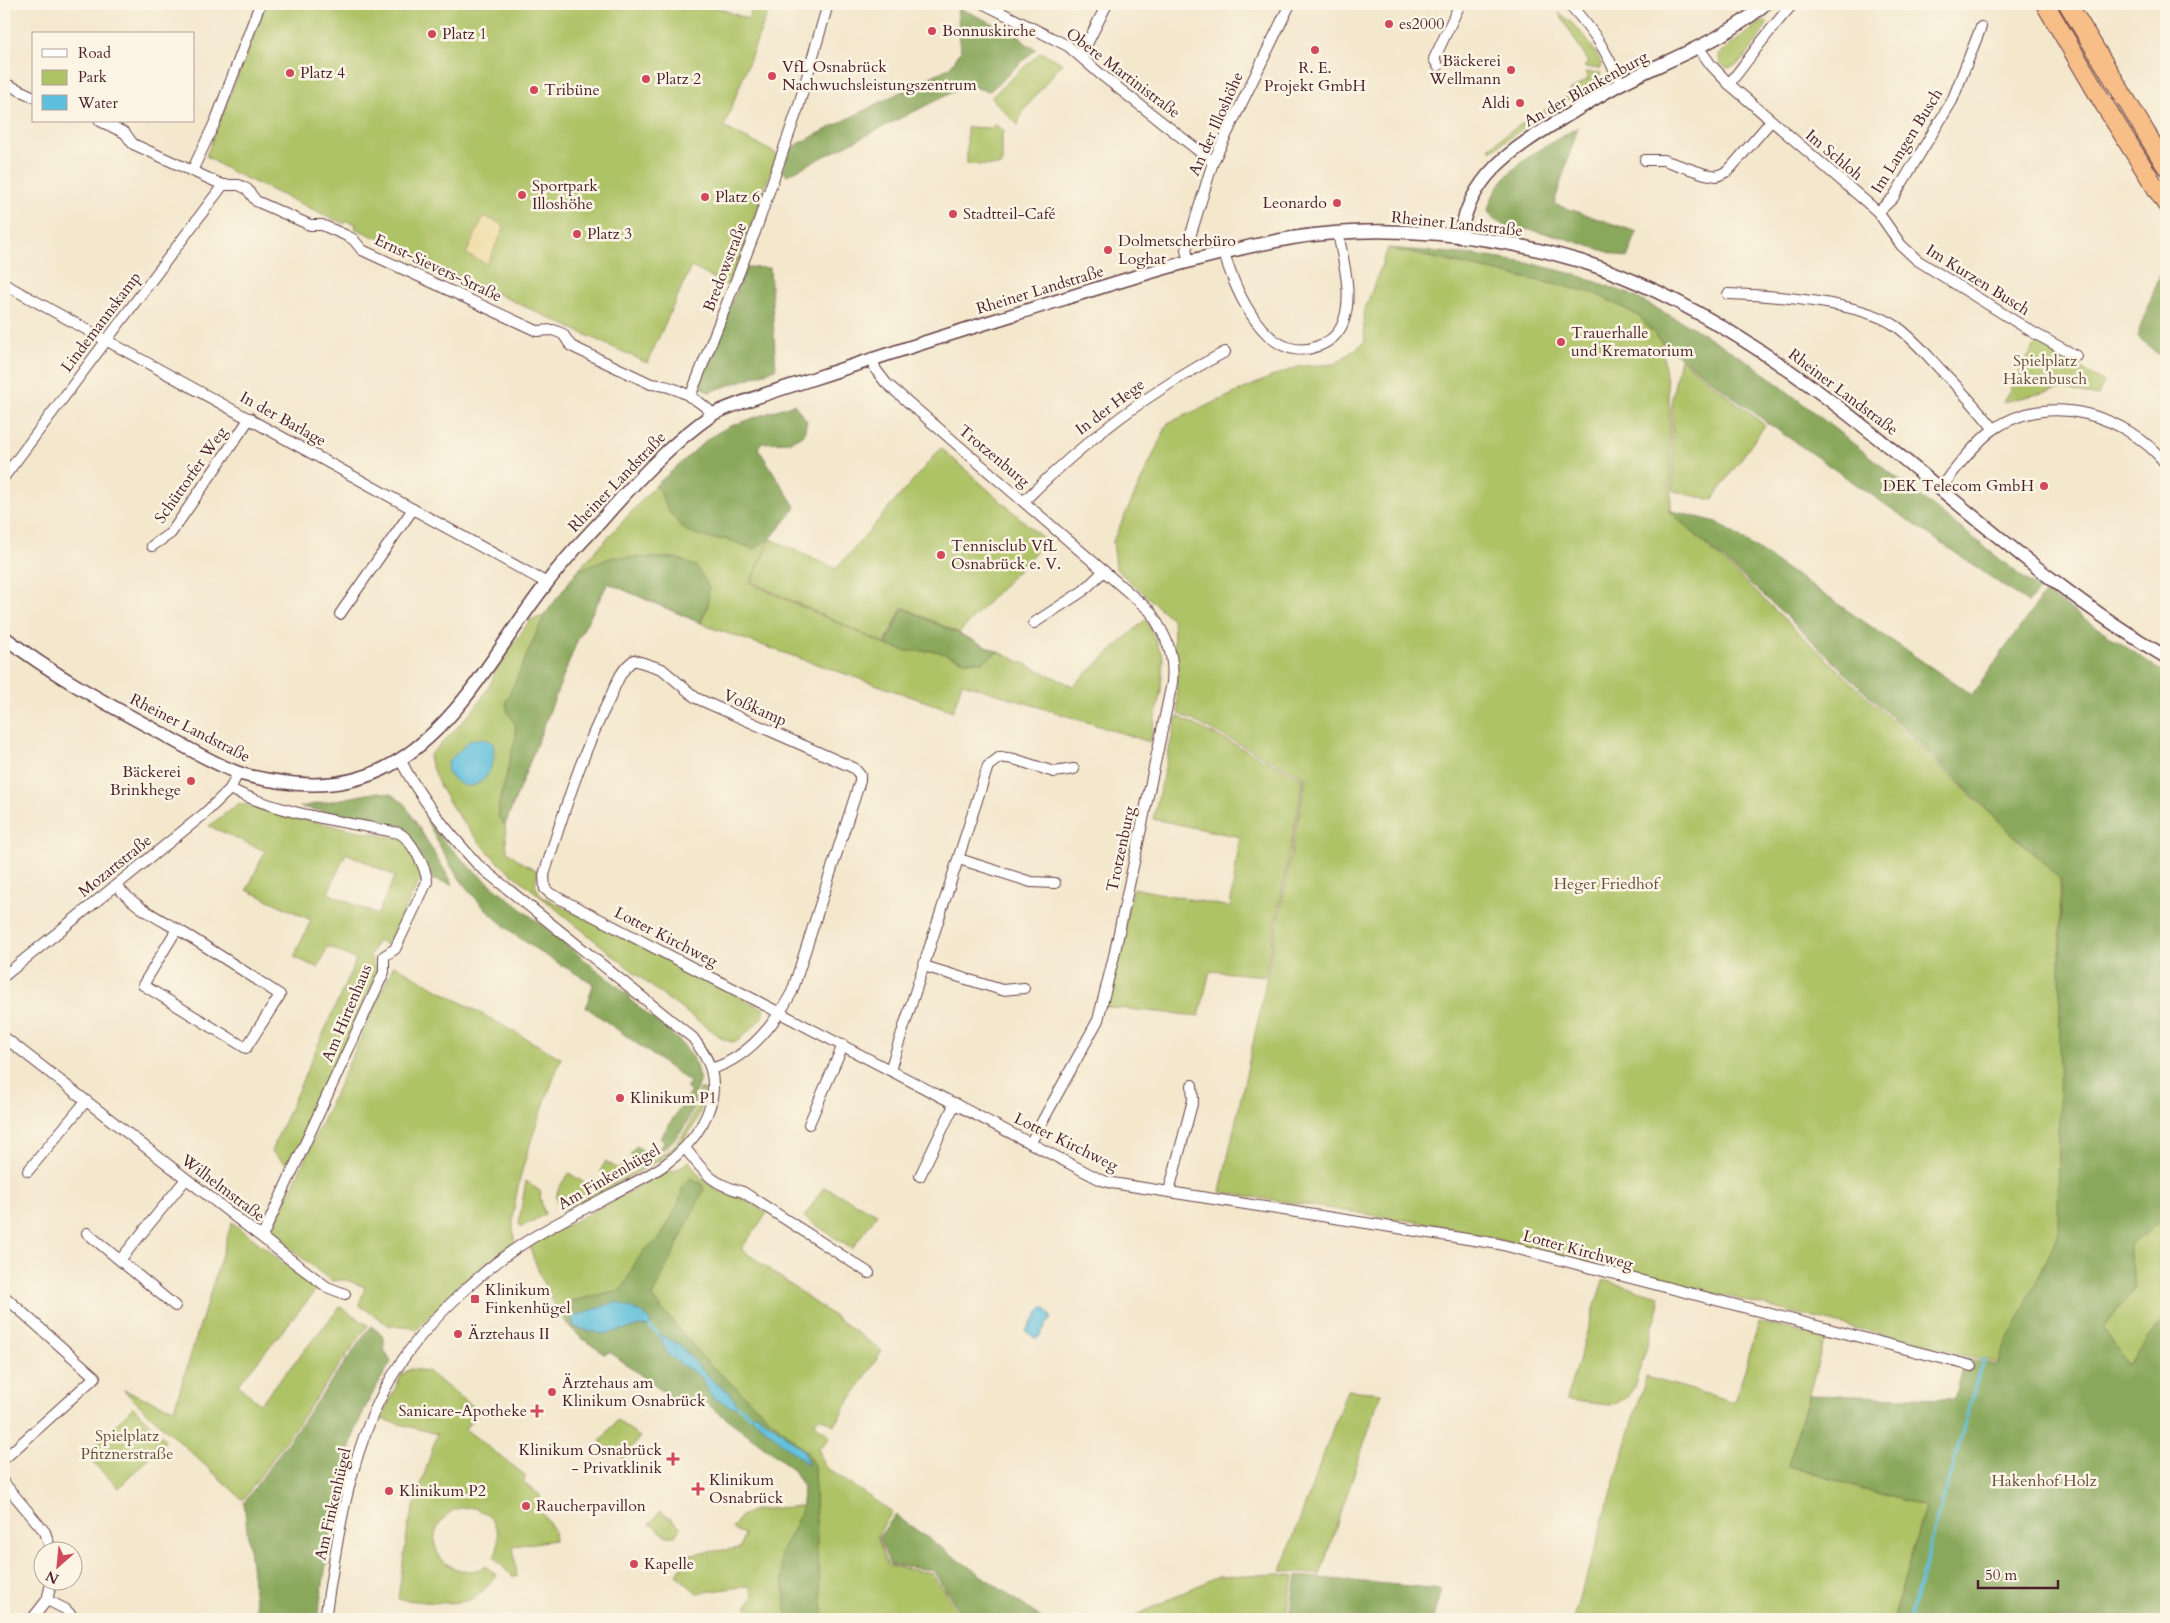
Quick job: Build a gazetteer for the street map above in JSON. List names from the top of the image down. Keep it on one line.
{"streets":{"street":["Obere Martinistraße","An der Blankenburg","An der Illoshöhe","Im Langen Busch","Im Schloh","Rheiner Landstraße","Bredowstraße","Ernst-Sievers-Straße","Im Kurzen Busch","Lindemannskamp","In der Hege","In der Barlage","Trotzenburg","Schüttorfer Weg","Voßkamp","Mozartstraße","Lotter Kirchweg","Am Hirtenhaus","Am Finkenhügel","Wilhelmstraße"]},"crossings":[["Obere Martinistraße","An der Illoshöhe"],["An der Blankenburg","Im Schloh"],["An der Blankenburg","Rheiner Landstraße"],["An der Illoshöhe","Rheiner Landstraße"],["Im Langen Busch","Im Schloh"],["Im Langen Busch","Im Kurzen Busch"],["Im Schloh","Im Kurzen Busch"],["Rheiner Landstraße","Ernst-Sievers-Straße"],["Rheiner Landstraße","In der Barlage"],["Rheiner Landstraße","Trotzenburg"],["Rheiner Landstraße","Mozartstraße"],["Rheiner Landstraße","Am Finkenhügel"],["Bredowstraße","Ernst-Sievers-Straße"],["Ernst-Sievers-Straße","Lindemannskamp"],["Lindemannskamp","In der Barlage"],["In der Hege","Trotzenburg"],["In der Barlage","Schüttorfer Weg"],["Trotzenburg","Lotter Kirchweg"],["Voßkamp","Lotter Kirchweg"],["Mozartstraße","Am Hirtenhaus"],["Am Hirtenhaus","Wilhelmstraße"]],"parks":["Spielplatz Hakenbusch","Heger Friedhof","Spielplatz Pfitznerstraße","Hakenhof Holz"],"places":{"other":["es2000","Bonnuskirche","Platz 1","R. E. Projekt GmbH","Bäckerei Wellmann","Platz 4","VfL Osnabrück Nachwuchsleistungszentrum","Platz 2","Tribüne","Aldi","Sportpark Illoshöhe","Platz 6","Leonardo","Stadtteil-Café","Platz 3","Dolmetscherbüro Loghat","Trauerhalle und Krematorium","DEK Telecom GmbH","Tennisclub VfL Osnabrück e. V.","Bäckerei Brinkhege","Klinikum P1","Ärztehaus II","Ärztehaus am Klinikum Osnabrück","Klinikum P2","Raucherpavillon","Kapelle"],"transit":["Klinikum Finkenhügel"],"health":["Sanicare-Apotheke","Klinikum Osnabrück - Privatklinik","Klinikum Osnabrück"]},"legend":["Road","Park","Water"],"scale_bar":"50 m","north":"bottom left"}
